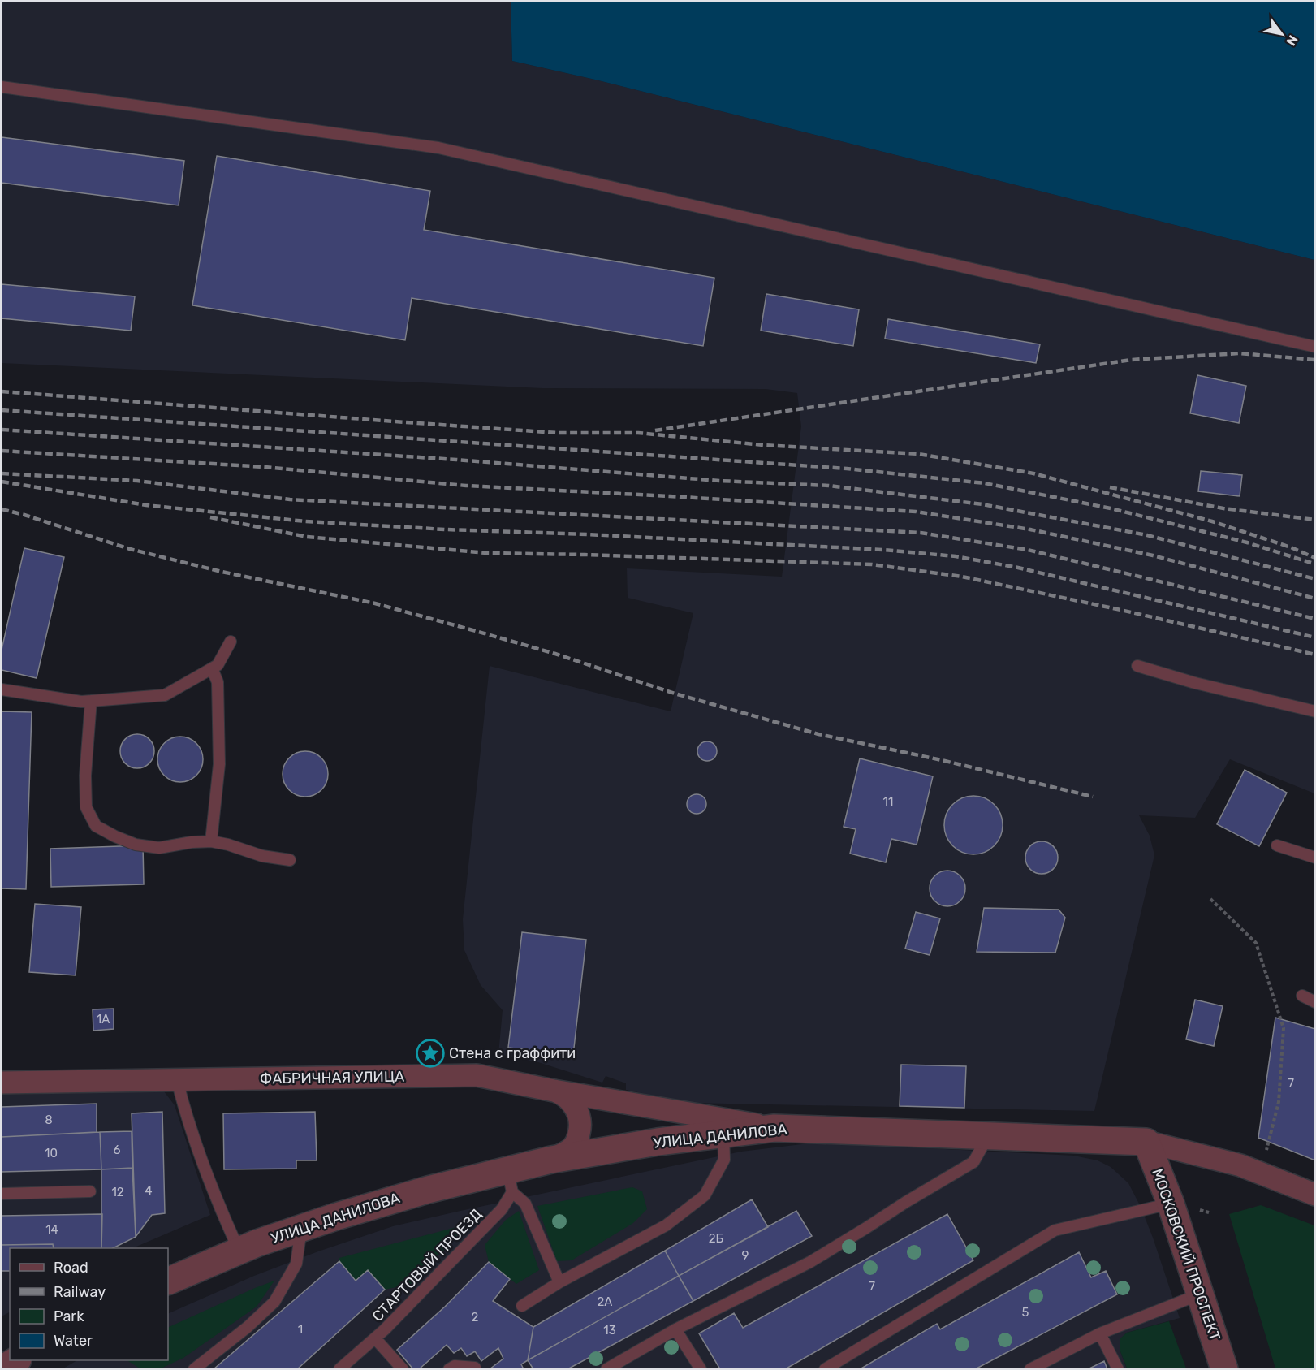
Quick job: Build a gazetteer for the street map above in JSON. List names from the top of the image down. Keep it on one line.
{"streets":{"street":["ФАБРИЧНАЯ УЛИЦА","УЛИЦА ДАНИЛОВА","МОСКОВСКИЙ ПРОСПЕКТ"],"lane":["СТАРТОВЫЙ ПРОЕЗД"]},"crossings":[["ФАБРИЧНАЯ УЛИЦА","УЛИЦА ДАНИЛОВА"],["УЛИЦА ДАНИЛОВА","МОСКОВСКИЙ ПРОСПЕКТ"],["УЛИЦА ДАНИЛОВА","СТАРТОВЫЙ ПРОЕЗД"]],"places":{"place":["Стена с граффити"]},"house_numbers":["11","1А","7","8","6","10","4","12","14","2Б","9","7","2А","5","2","1","13"],"legend":["Road","Railway","Park","Water"],"north":"bottom right"}
